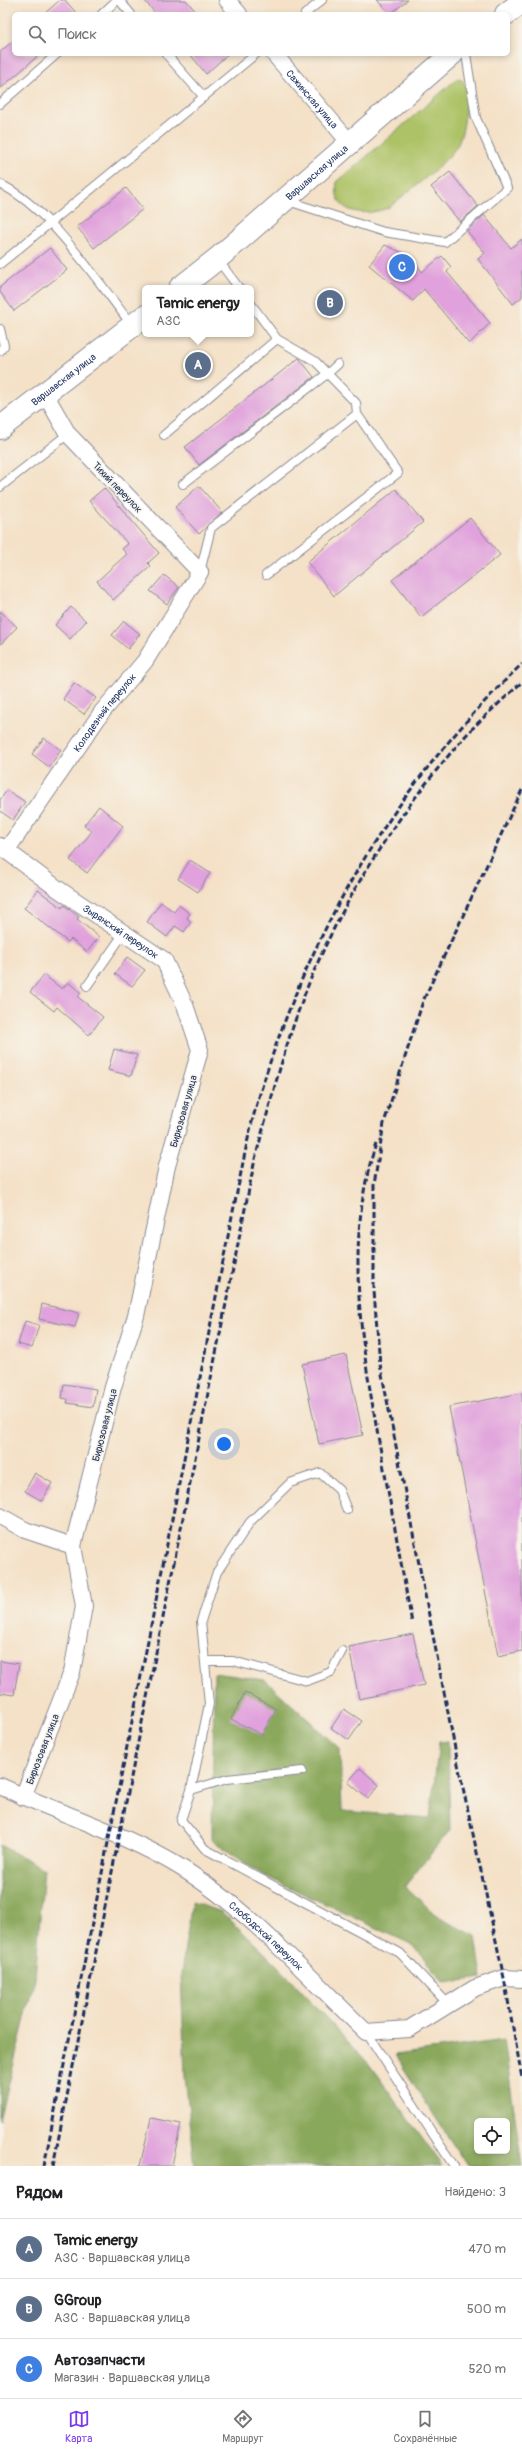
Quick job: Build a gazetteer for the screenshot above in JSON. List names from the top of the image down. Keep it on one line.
{"streets":{"main road":["Варшавская улица"],"street":["Сажинская улица","Тихий переулок","Колодезный переулок","Зырянский переулок","Бирюзовая улица","Слободской переулок"]},"crossings":[["Сажинская улица","Варшавская улица"],["Варшавская улица","Тихий переулок"],["Тихий переулок","Колодезный переулок"],["Колодезный переулок","Зырянский переулок"],["Зырянский переулок","Бирюзовая улица"],["Бирюзовая улица","Слободской переулок"]],"page":{"search":"Поиск","pins":["C","B","A"],"popup":["Tamic energy","АЗС"],"heading":["Рядом","Найдено: 3"],"list":[{"mark":"A","name":"Tamic energy","note":"АЗС · Варшавская улица","value":"470 m"},{"mark":"B","name":"GGroup","note":"АЗС · Варшавская улица","value":"500 m"},{"mark":"C","name":"Автозапчасти","note":"Магазин · Варшавская улица","value":"520 m"}],"nav":["Карта","Маршрут","Сохранённые"]}}
